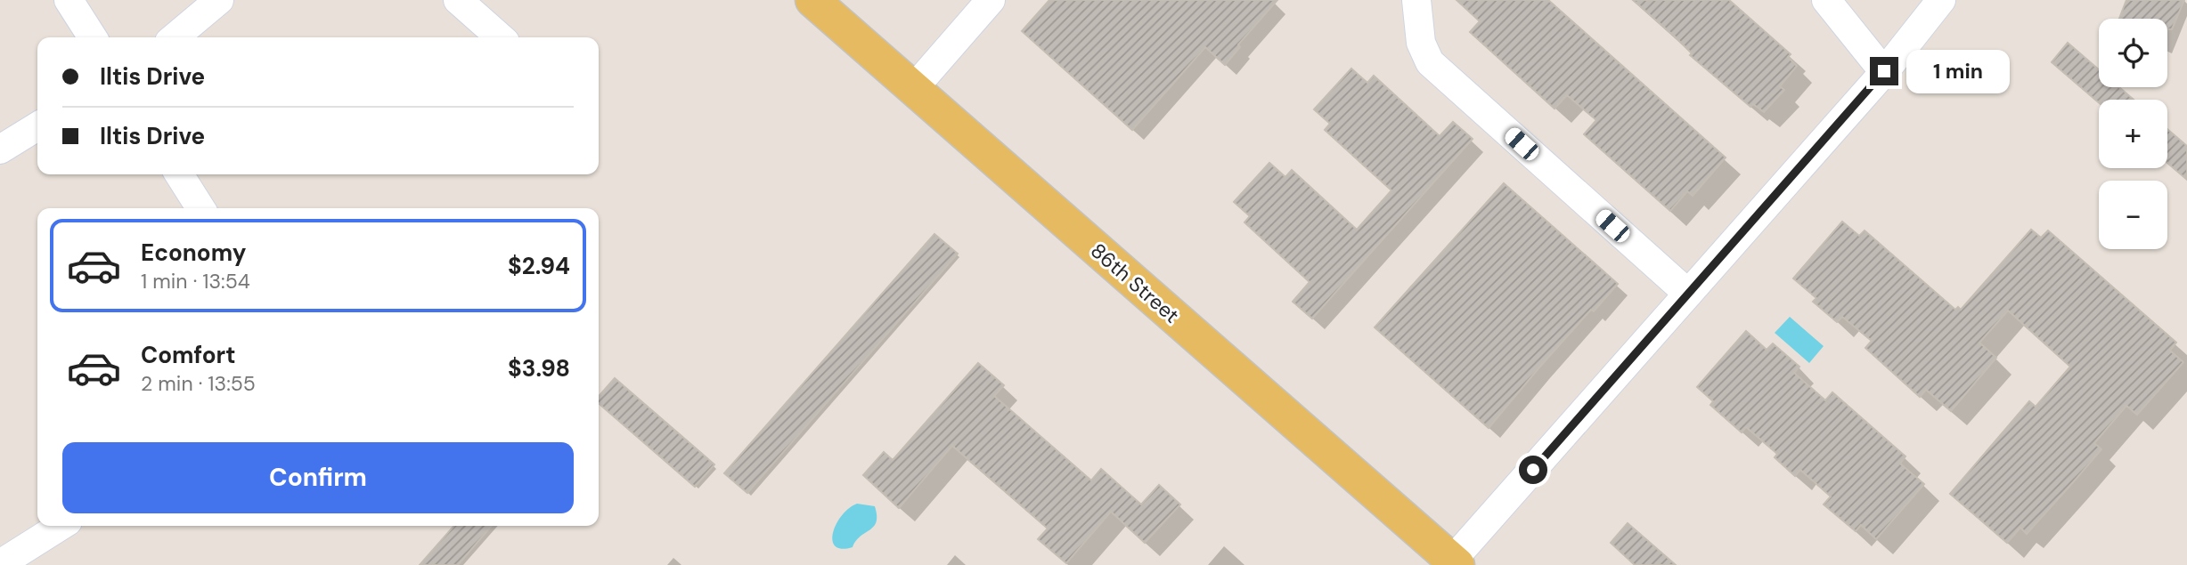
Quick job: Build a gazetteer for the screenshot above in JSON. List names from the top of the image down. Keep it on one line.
{"streets":{"main road":["86th Street"]},"page":{"map_buttons":["+","−"],"banner":["Iltis Drive","Iltis Drive"],"bubble":"1 min","list":[{"name":"Economy","note":"1 min · 13:54","value":"$2.94"},{"name":"Comfort","note":"2 min · 13:55","value":"$3.98"}],"buttons":"Confirm"}}
